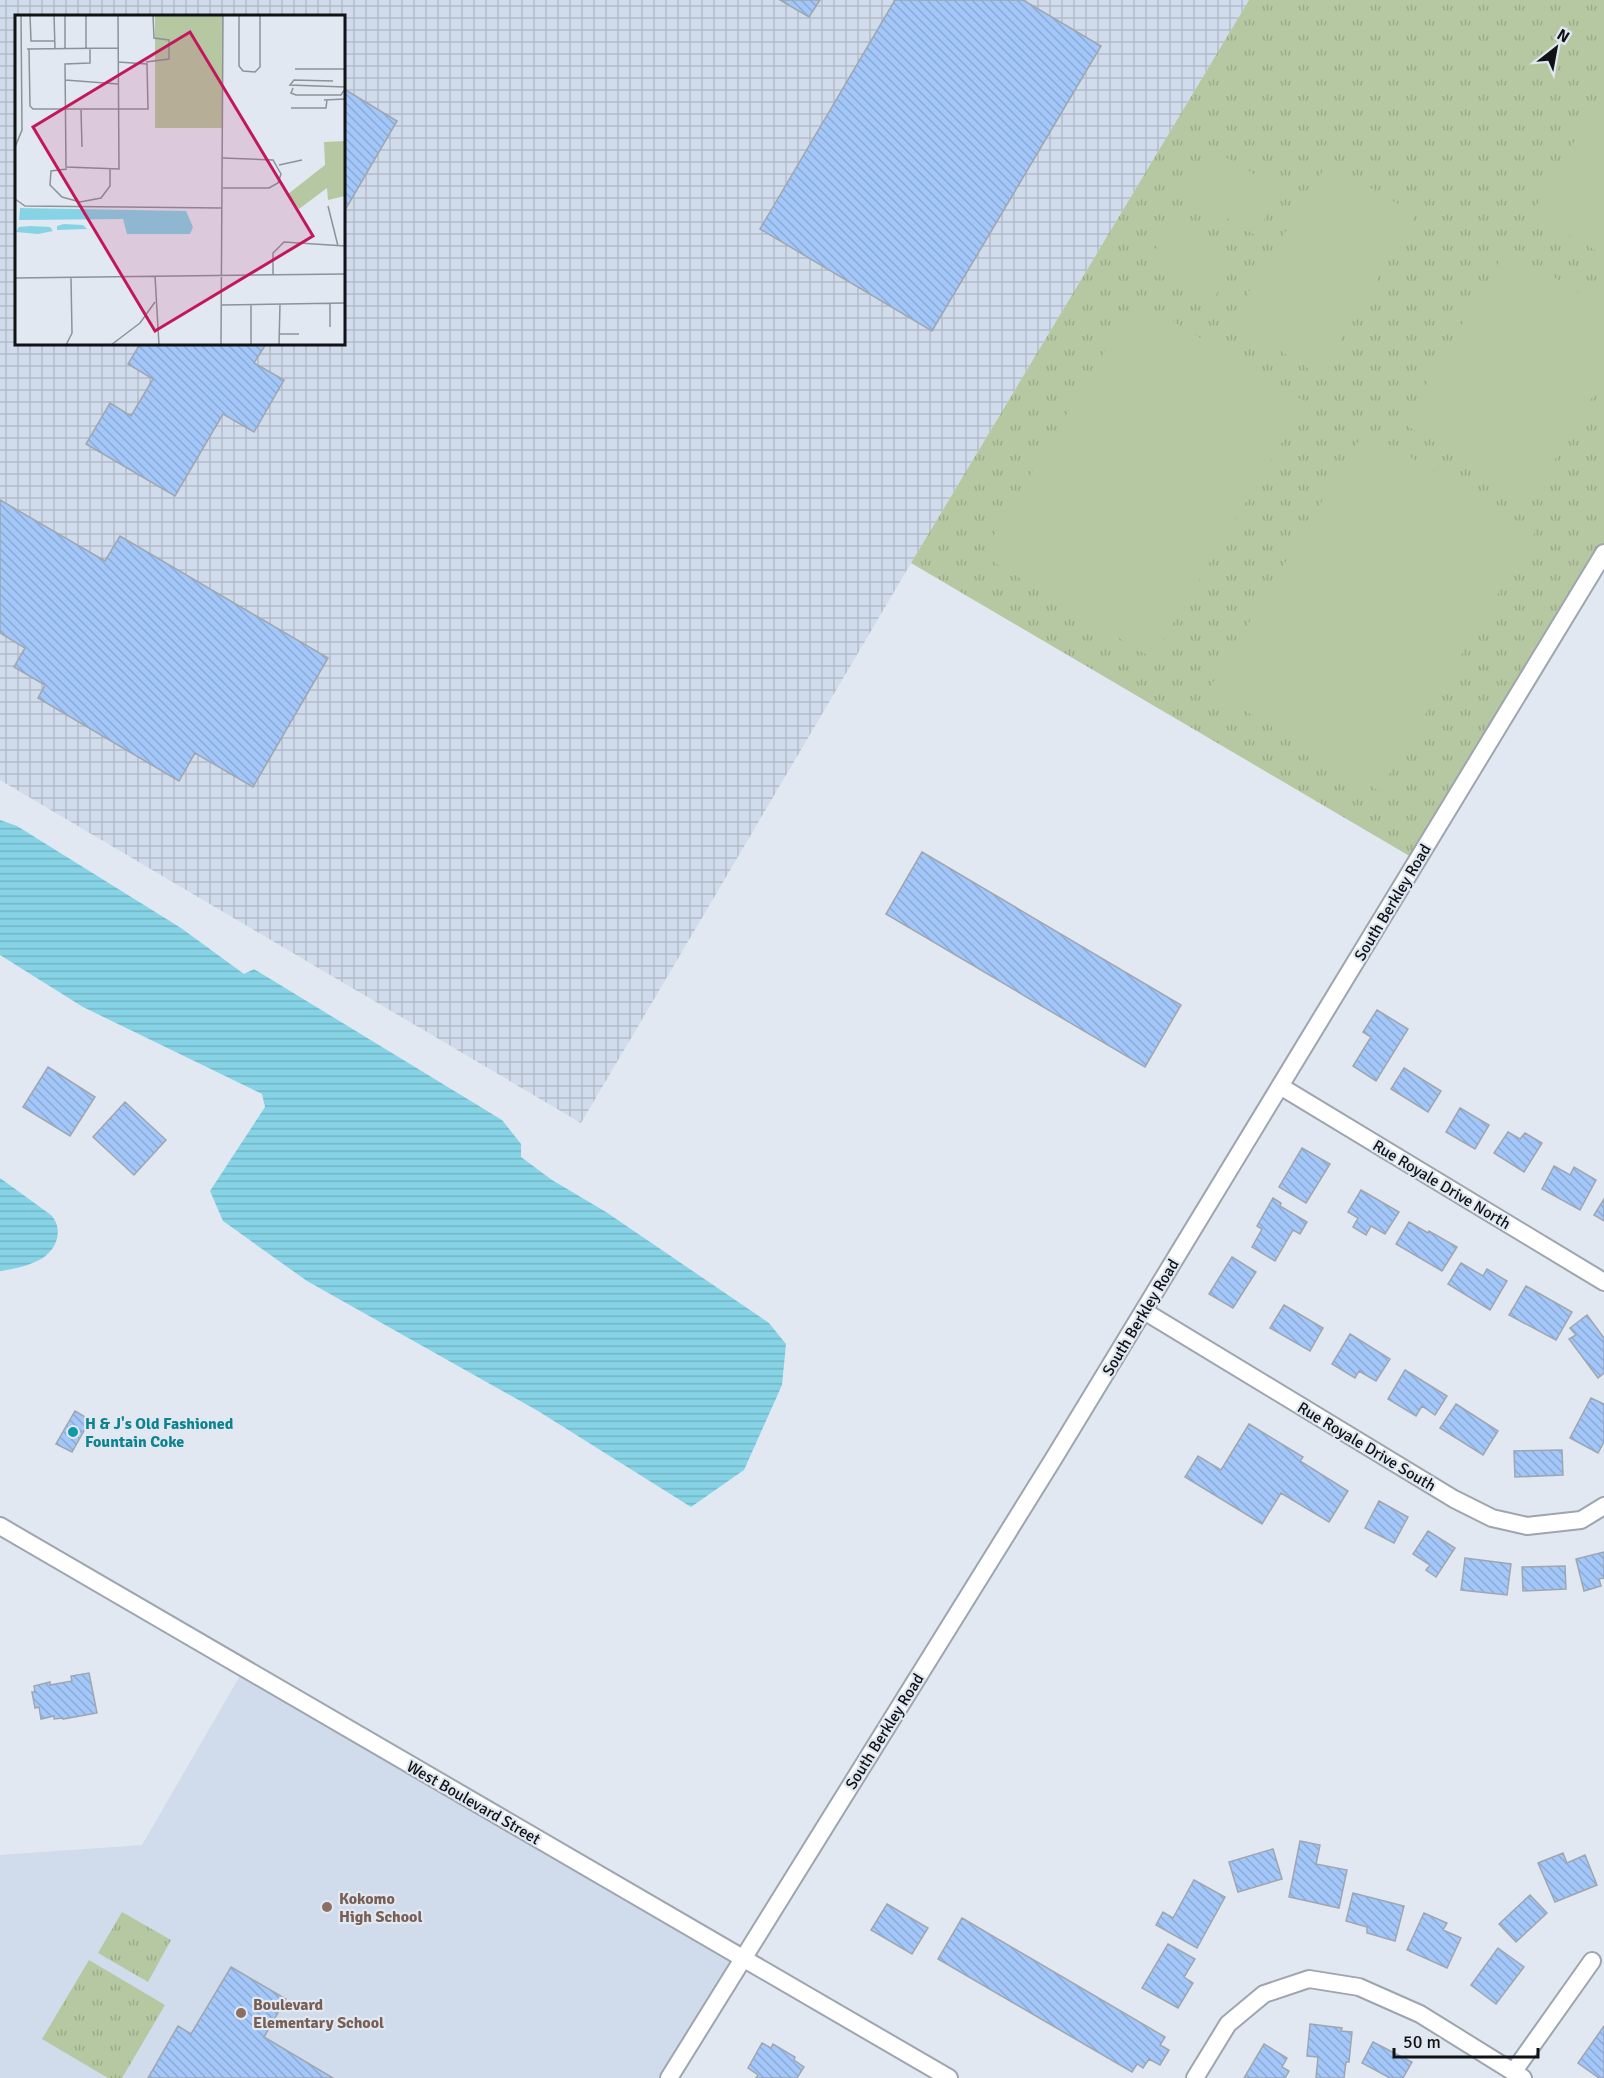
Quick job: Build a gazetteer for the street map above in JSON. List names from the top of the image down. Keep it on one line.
{"streets":{"street":["South Berkley Road","Rue Royale Drive North","Rue Royale Drive South","West Boulevard Street"]},"crossings":[["South Berkley Road","Rue Royale Drive North"],["South Berkley Road","Rue Royale Drive South"],["South Berkley Road","West Boulevard Street"]],"places":["H & J's Old Fashioned Fountain Coke","Kokomo High School","Boulevard Elementary School"],"scale_bar":"50 m","north":"top right"}
